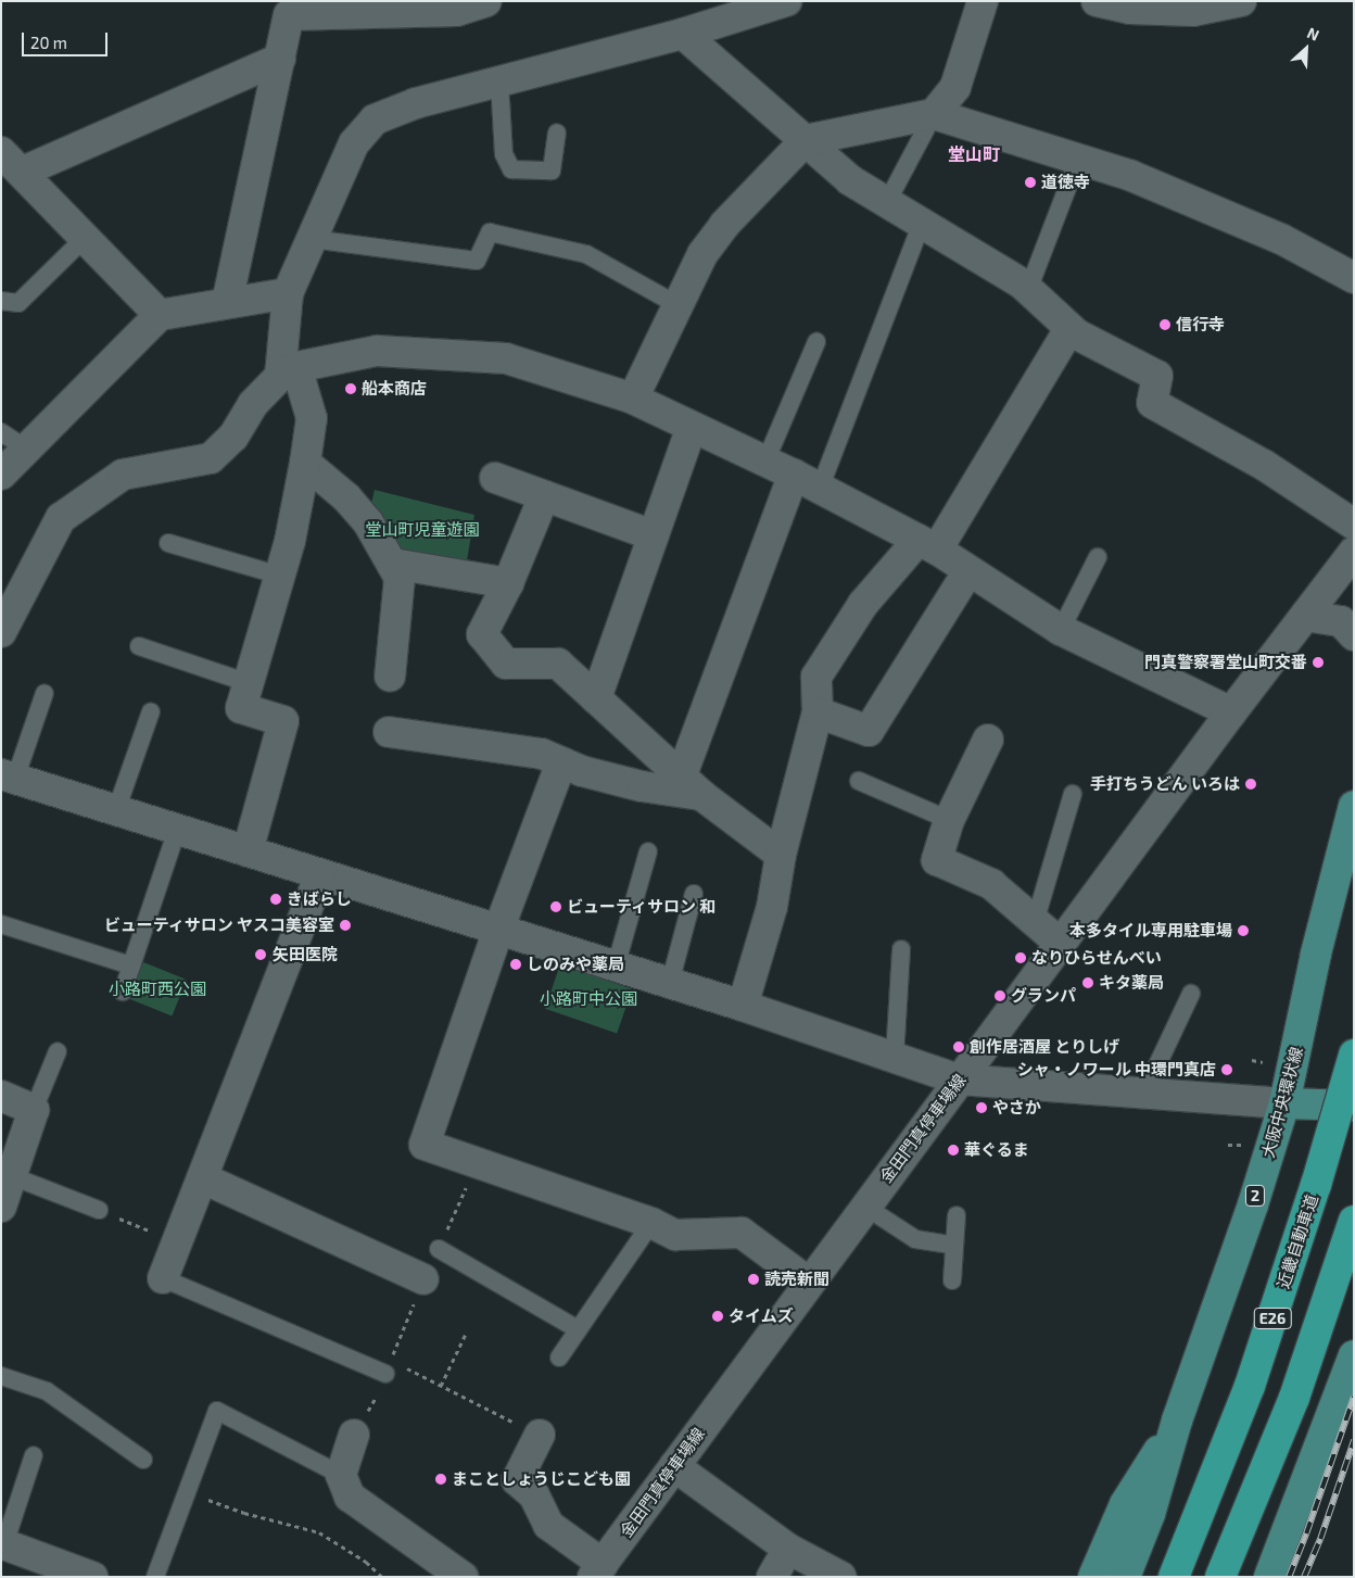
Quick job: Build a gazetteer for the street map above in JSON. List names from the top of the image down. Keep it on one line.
{"streets":{"highway":["近畿自動車道","E26"],"main road":["大阪中央環状線","2"],"street":["金田門真停車場線"]},"districts":["堂山町"],"parks":["堂山町児童遊園","小路町西公園","小路町中公園"],"places":["道徳寺","信行寺","船本商店","門真警察署堂山町交番","手打ちうどん いろは","きばらし","ビューティサロン 和","ビューティサロン ヤスコ美容室","本多タイル専用駐車場","矢田医院","なりひらせんべい","しのみや薬局","キタ薬局","グランパ","創作居酒屋 とりしげ","シャ・ノワール 中環門真店","やさか","華ぐるま","読売新聞","タイムズ","まことしょうじこども園"],"scale_bar":"20 m","north":"top right"}
